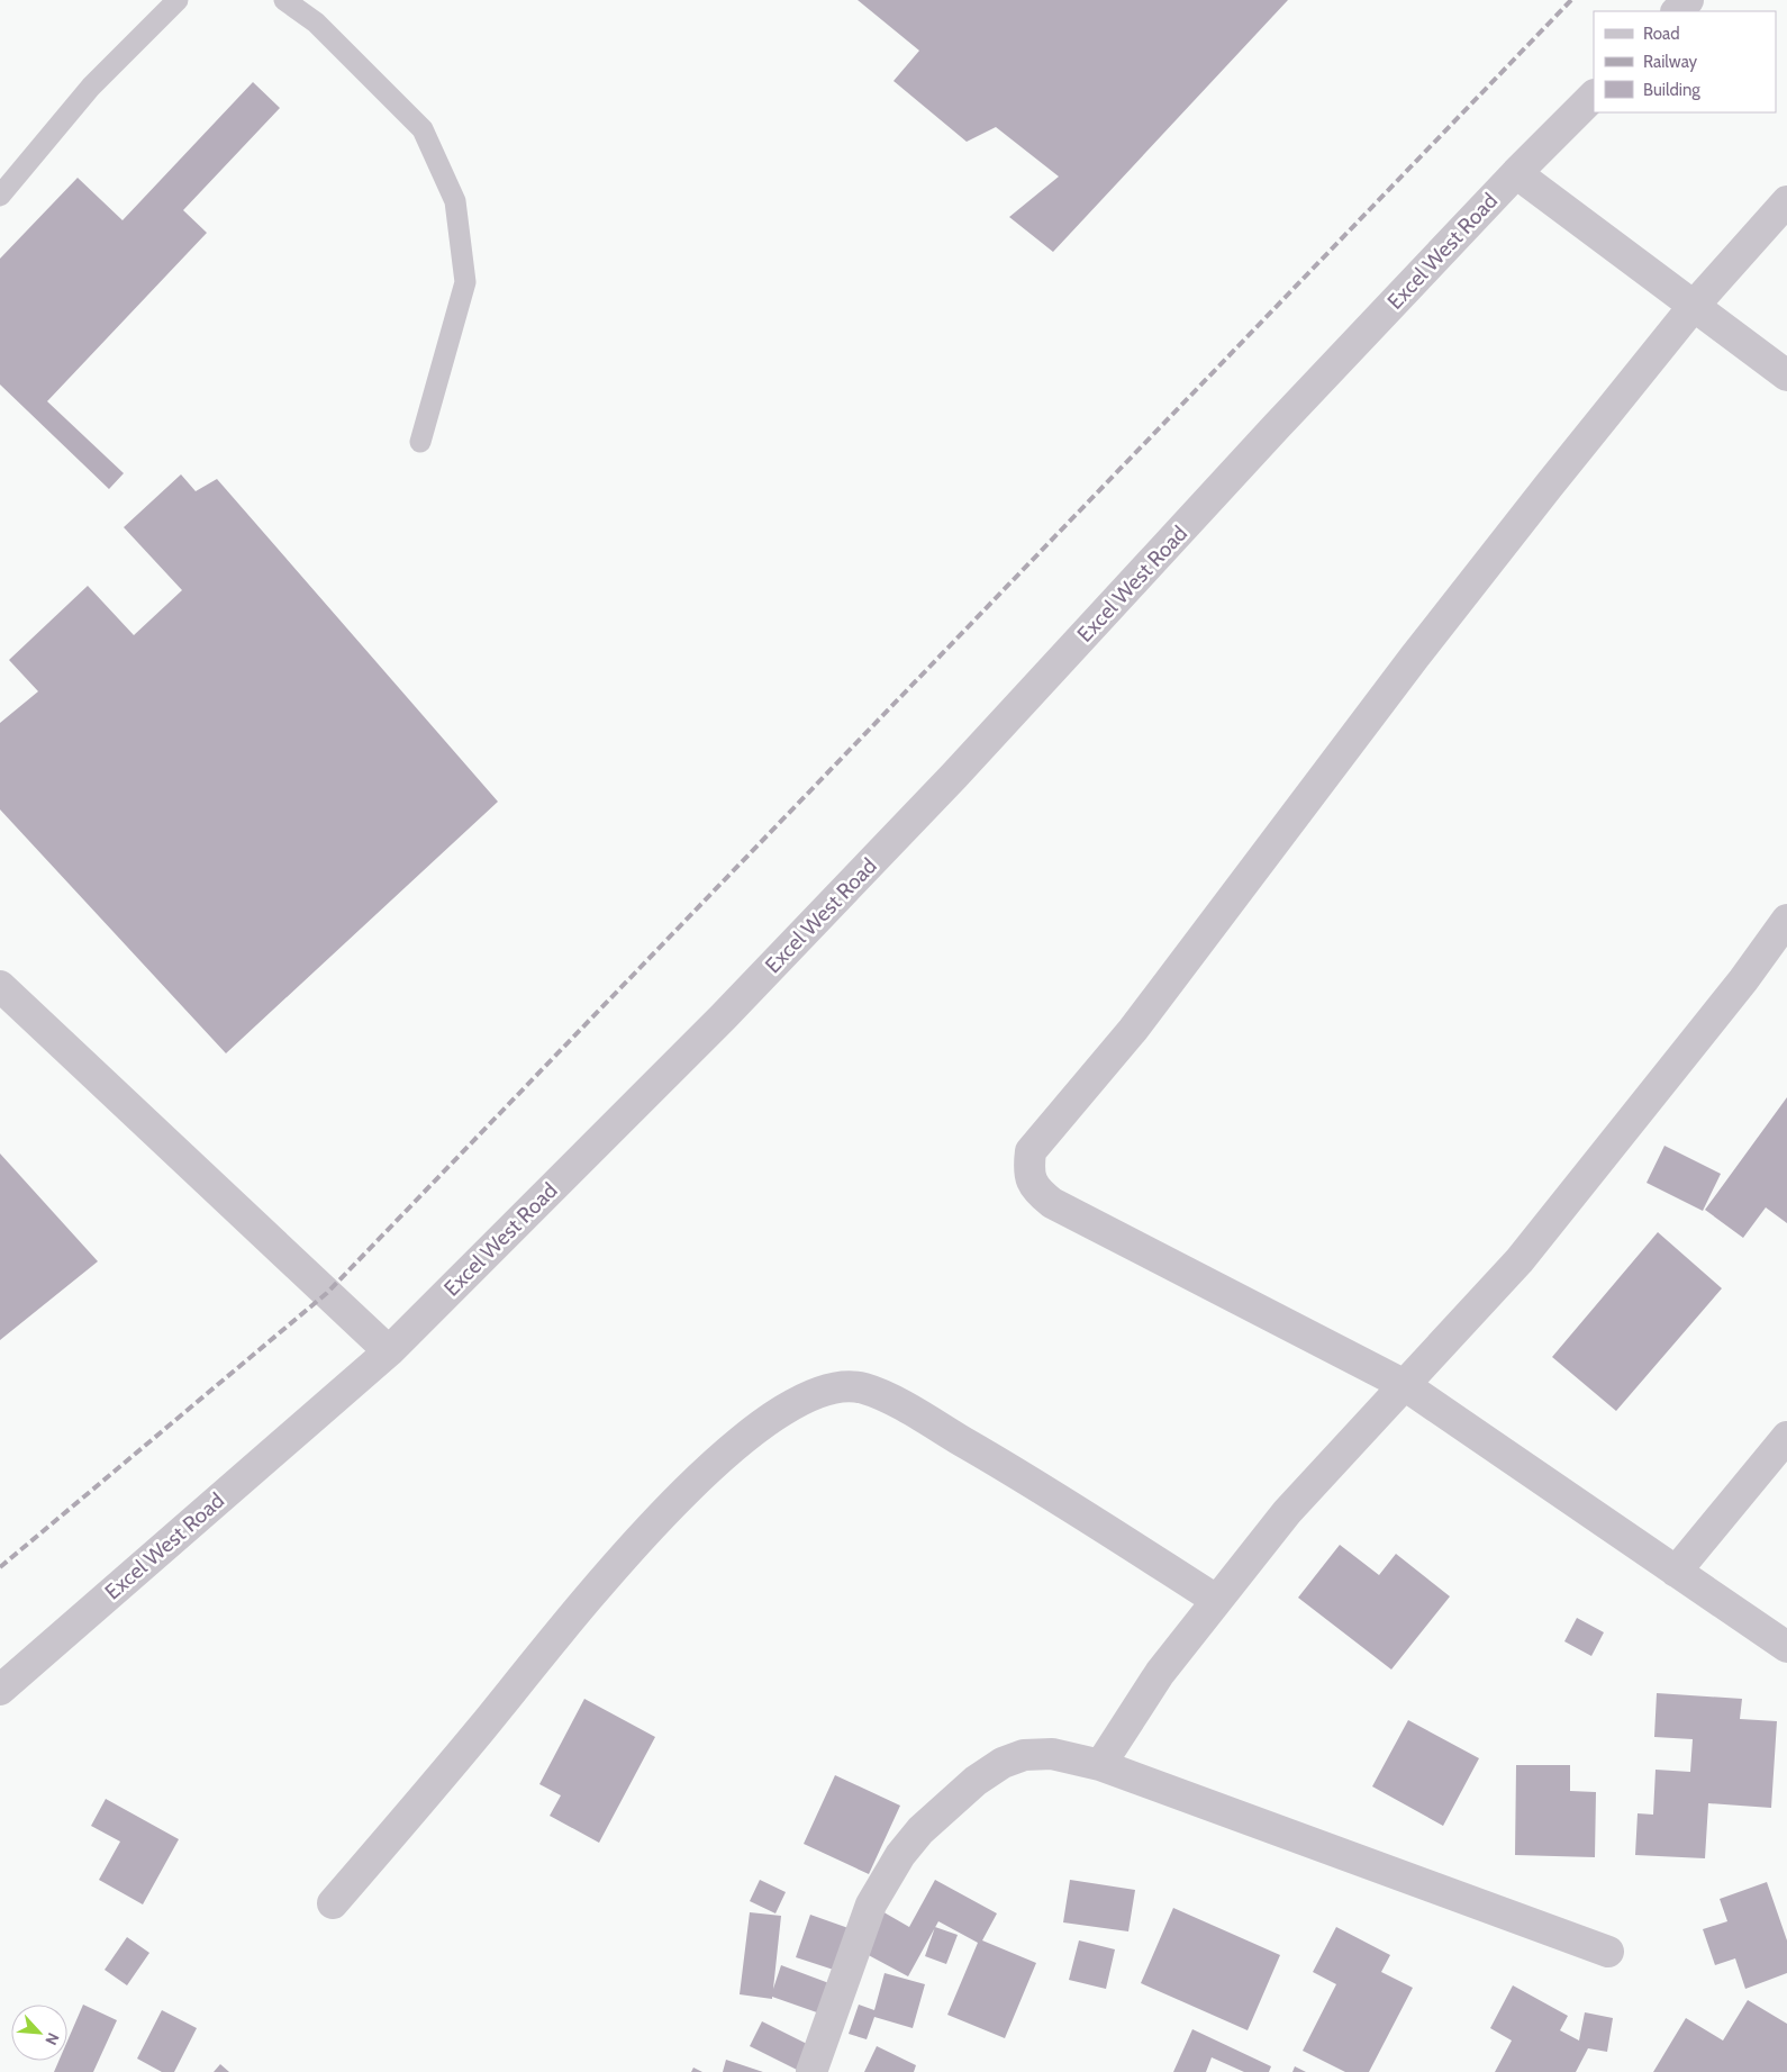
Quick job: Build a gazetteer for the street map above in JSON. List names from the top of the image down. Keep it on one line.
{"streets":{"street":["Excel West Road"]},"legend":["Road","Railway","Building"],"north":"bottom right"}
